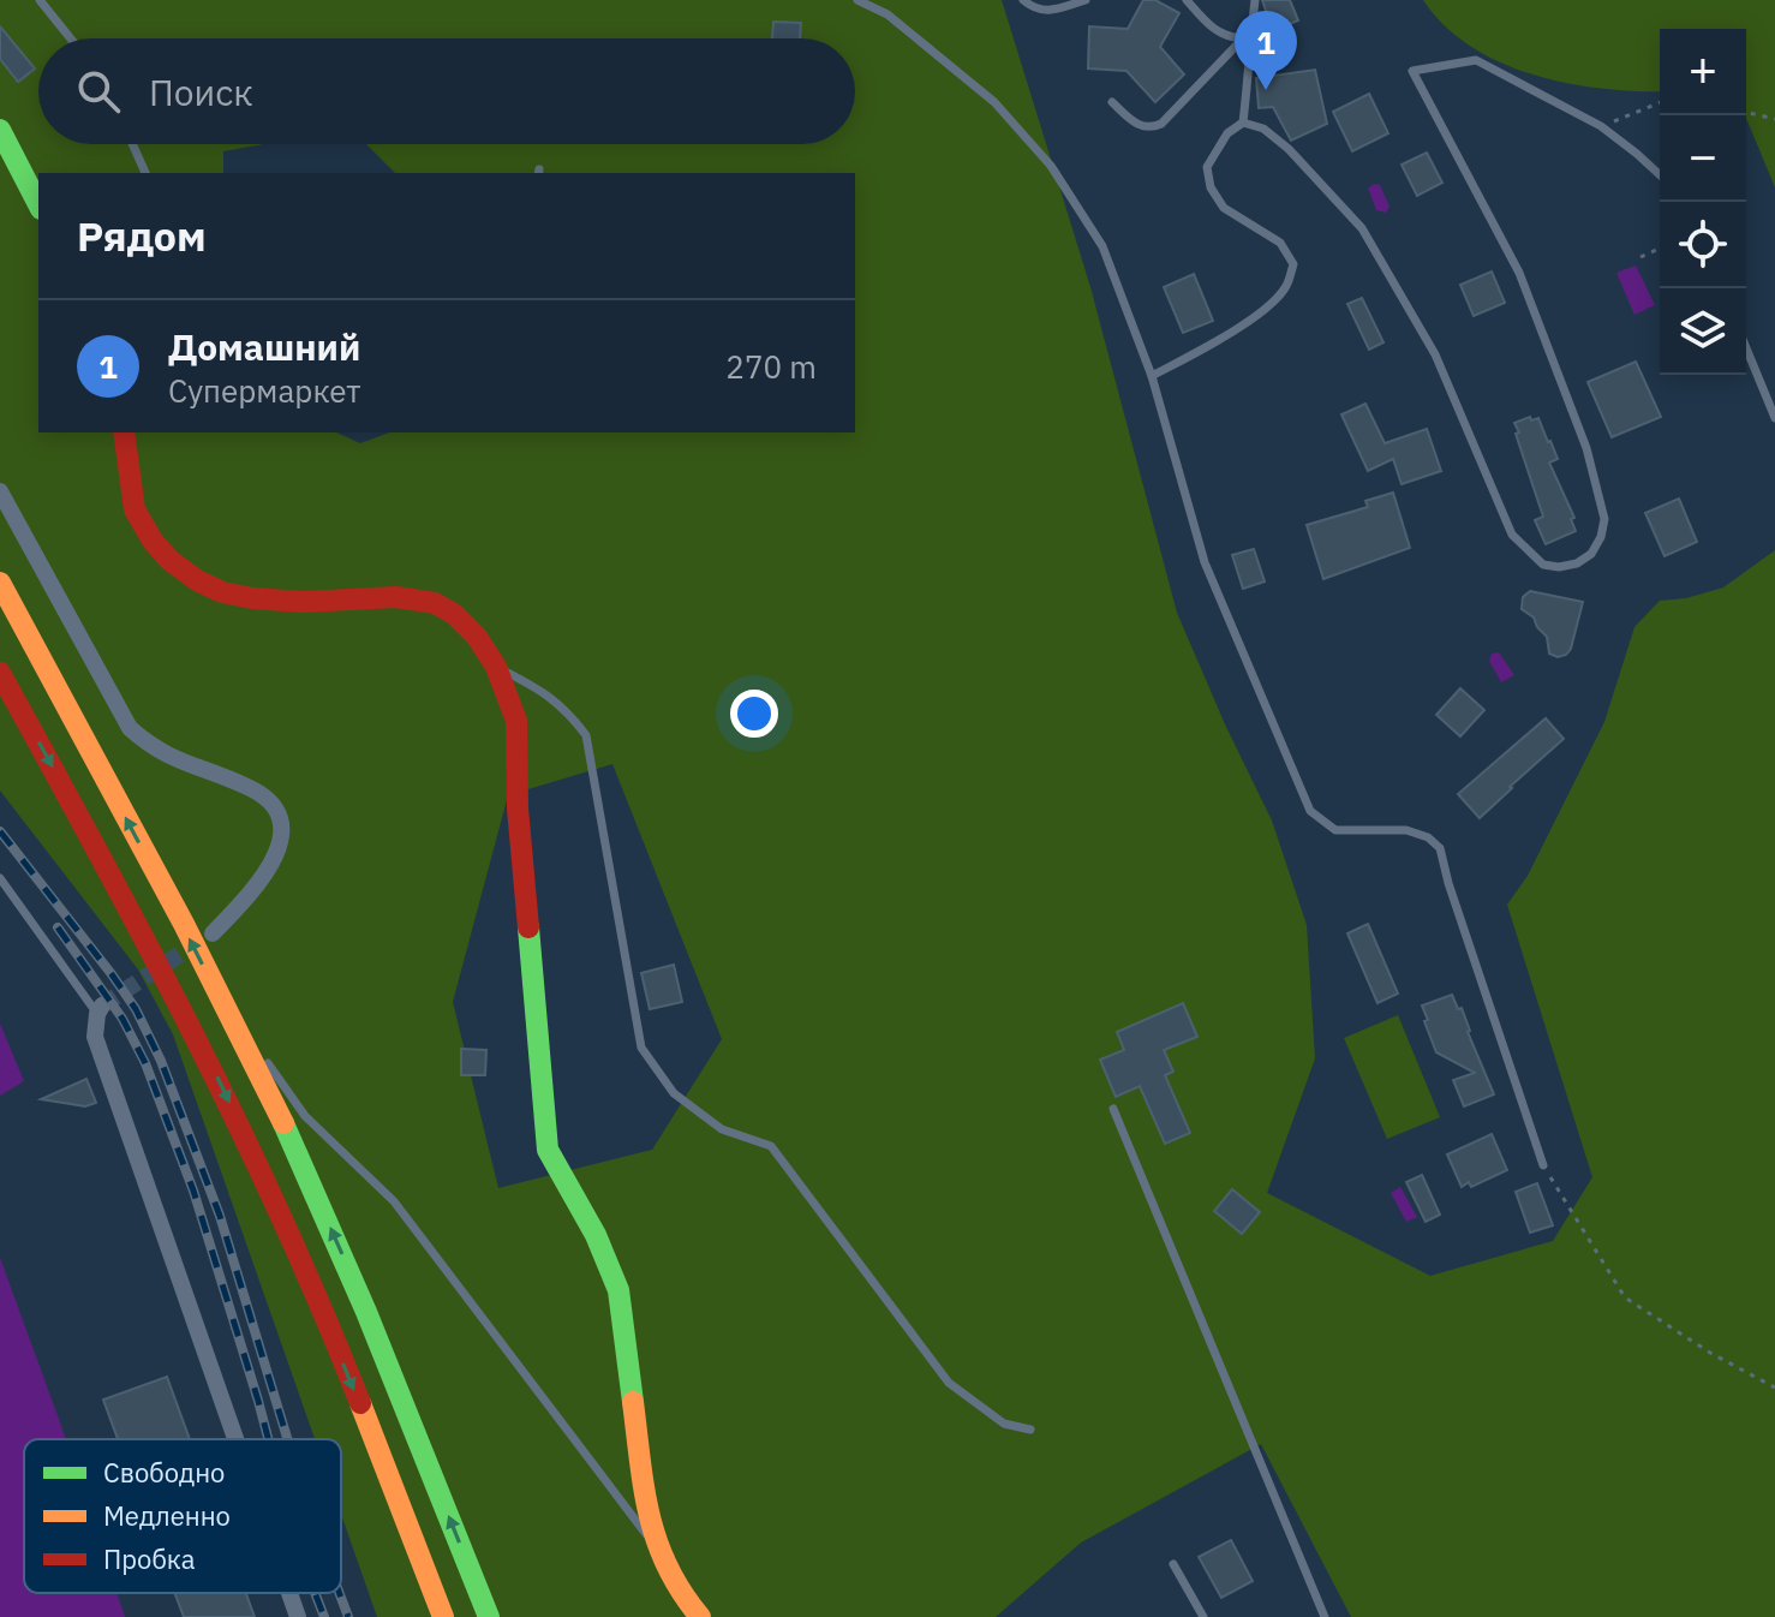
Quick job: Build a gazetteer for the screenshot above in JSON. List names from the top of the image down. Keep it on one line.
{"legend":["Свободно","Медленно","Пробка"],"page":{"pins":"1","map_buttons":["+","−"],"search":"Поиск","heading":"Рядом","list":[{"mark":"1","name":"Домашний","note":"Супермаркет","value":"270 m"}]}}
